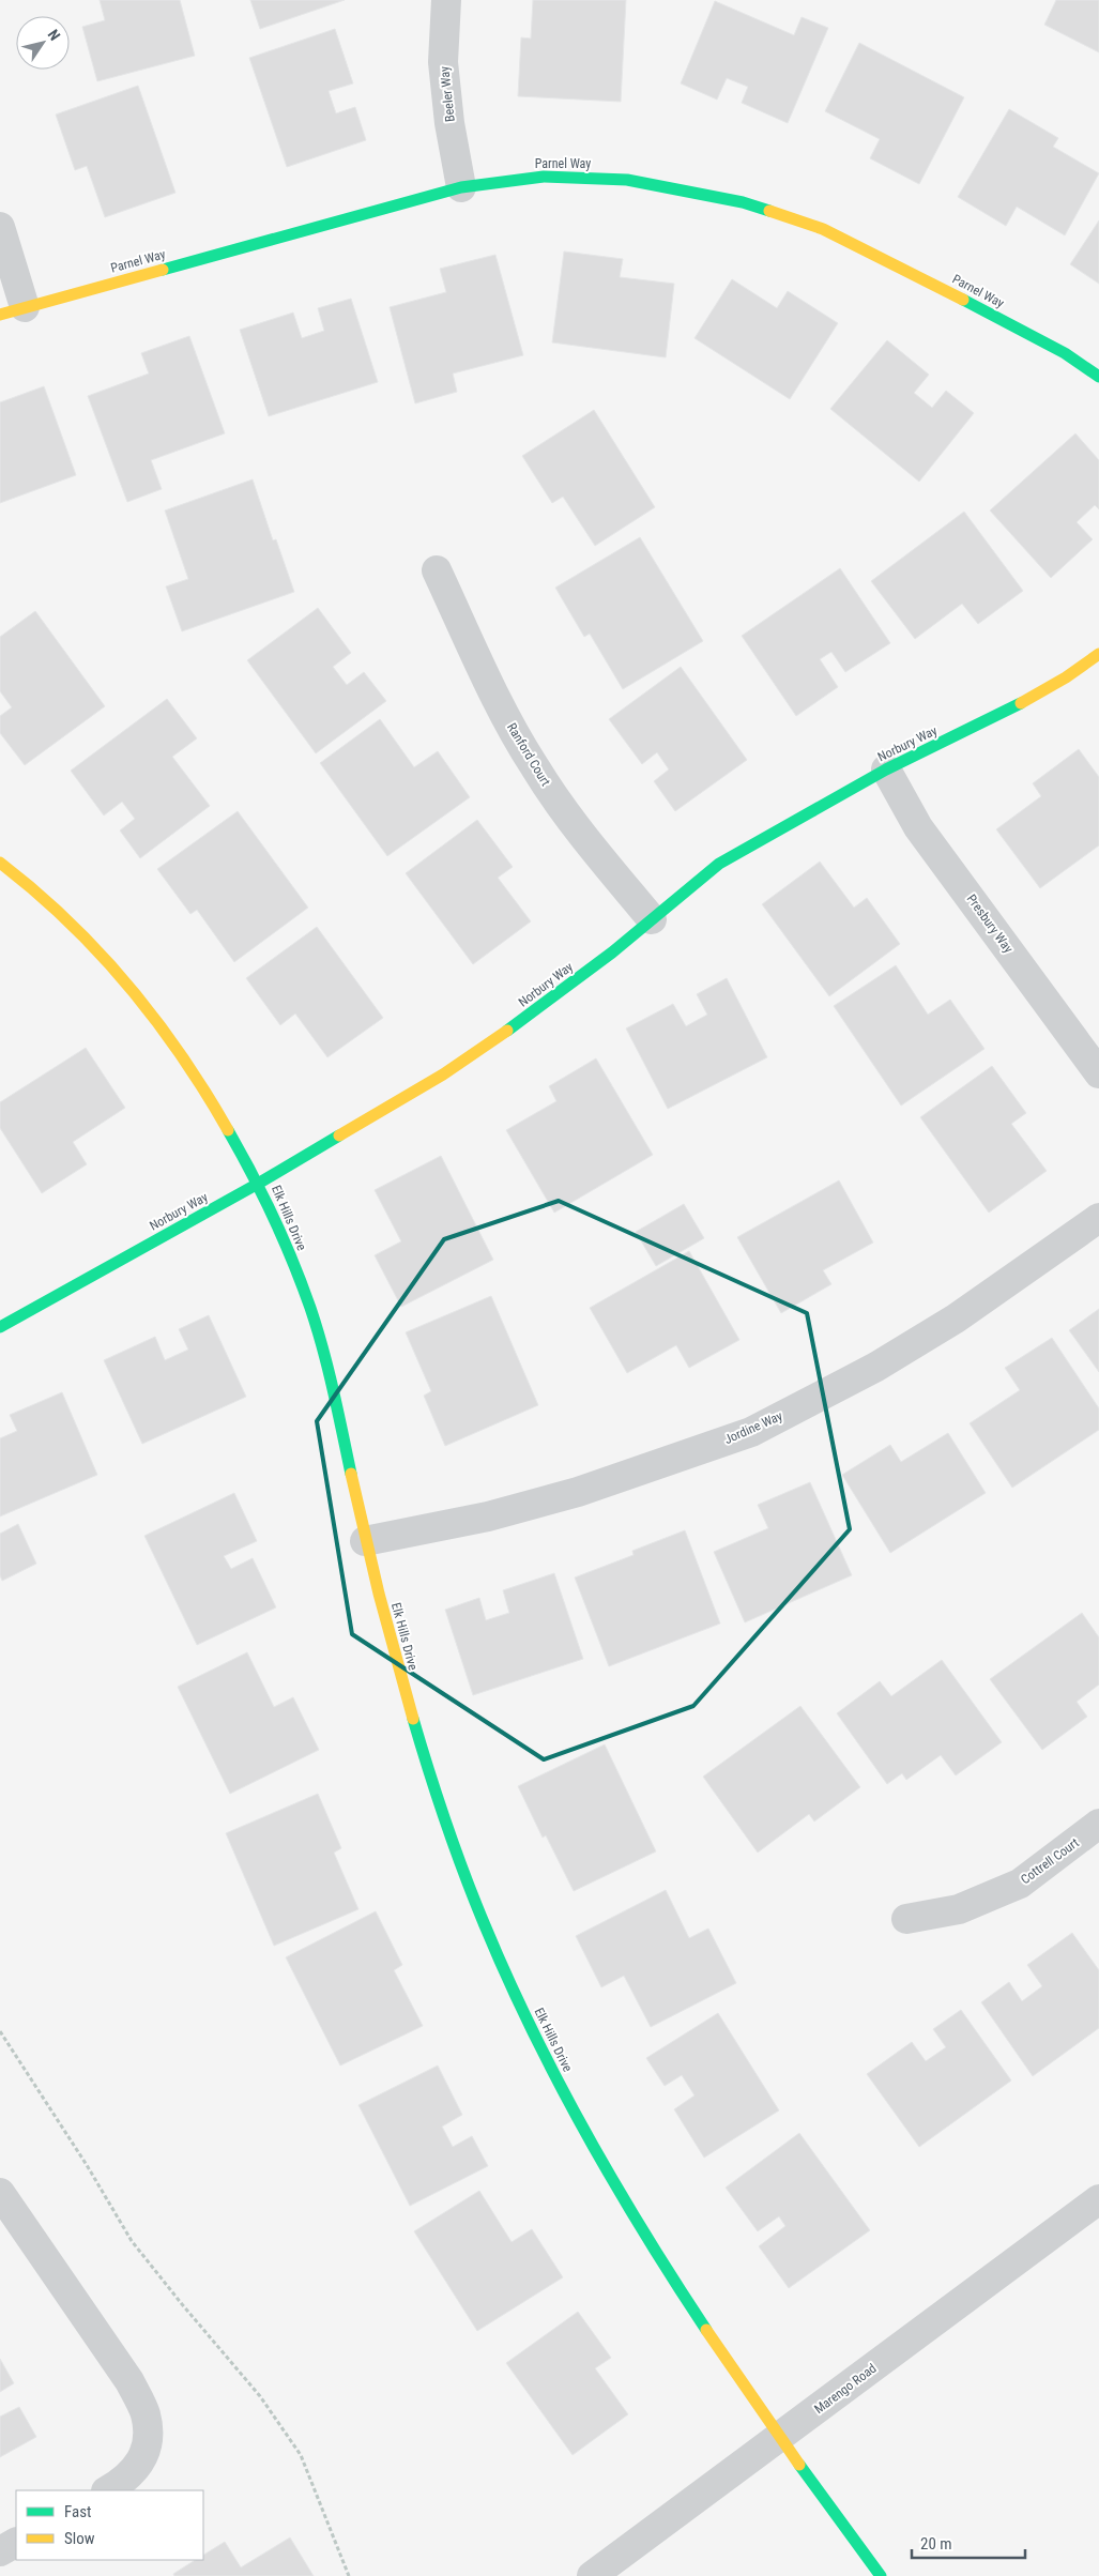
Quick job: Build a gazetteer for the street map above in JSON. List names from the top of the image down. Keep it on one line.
{"streets":{"street":["Beeler Way","Parnel Way","Norbury Way","Ranford Court","Presbury Way","Elk Hills Drive","Jordine Way","Cottrell Court","Marengo Road"]},"crossings":[["Beeler Way","Parnel Way"],["Norbury Way","Ranford Court"],["Norbury Way","Presbury Way"],["Norbury Way","Elk Hills Drive"],["Elk Hills Drive","Jordine Way"],["Elk Hills Drive","Marengo Road"]],"legend":["Fast","Slow"],"scale_bar":"20 m","north":"top right"}
